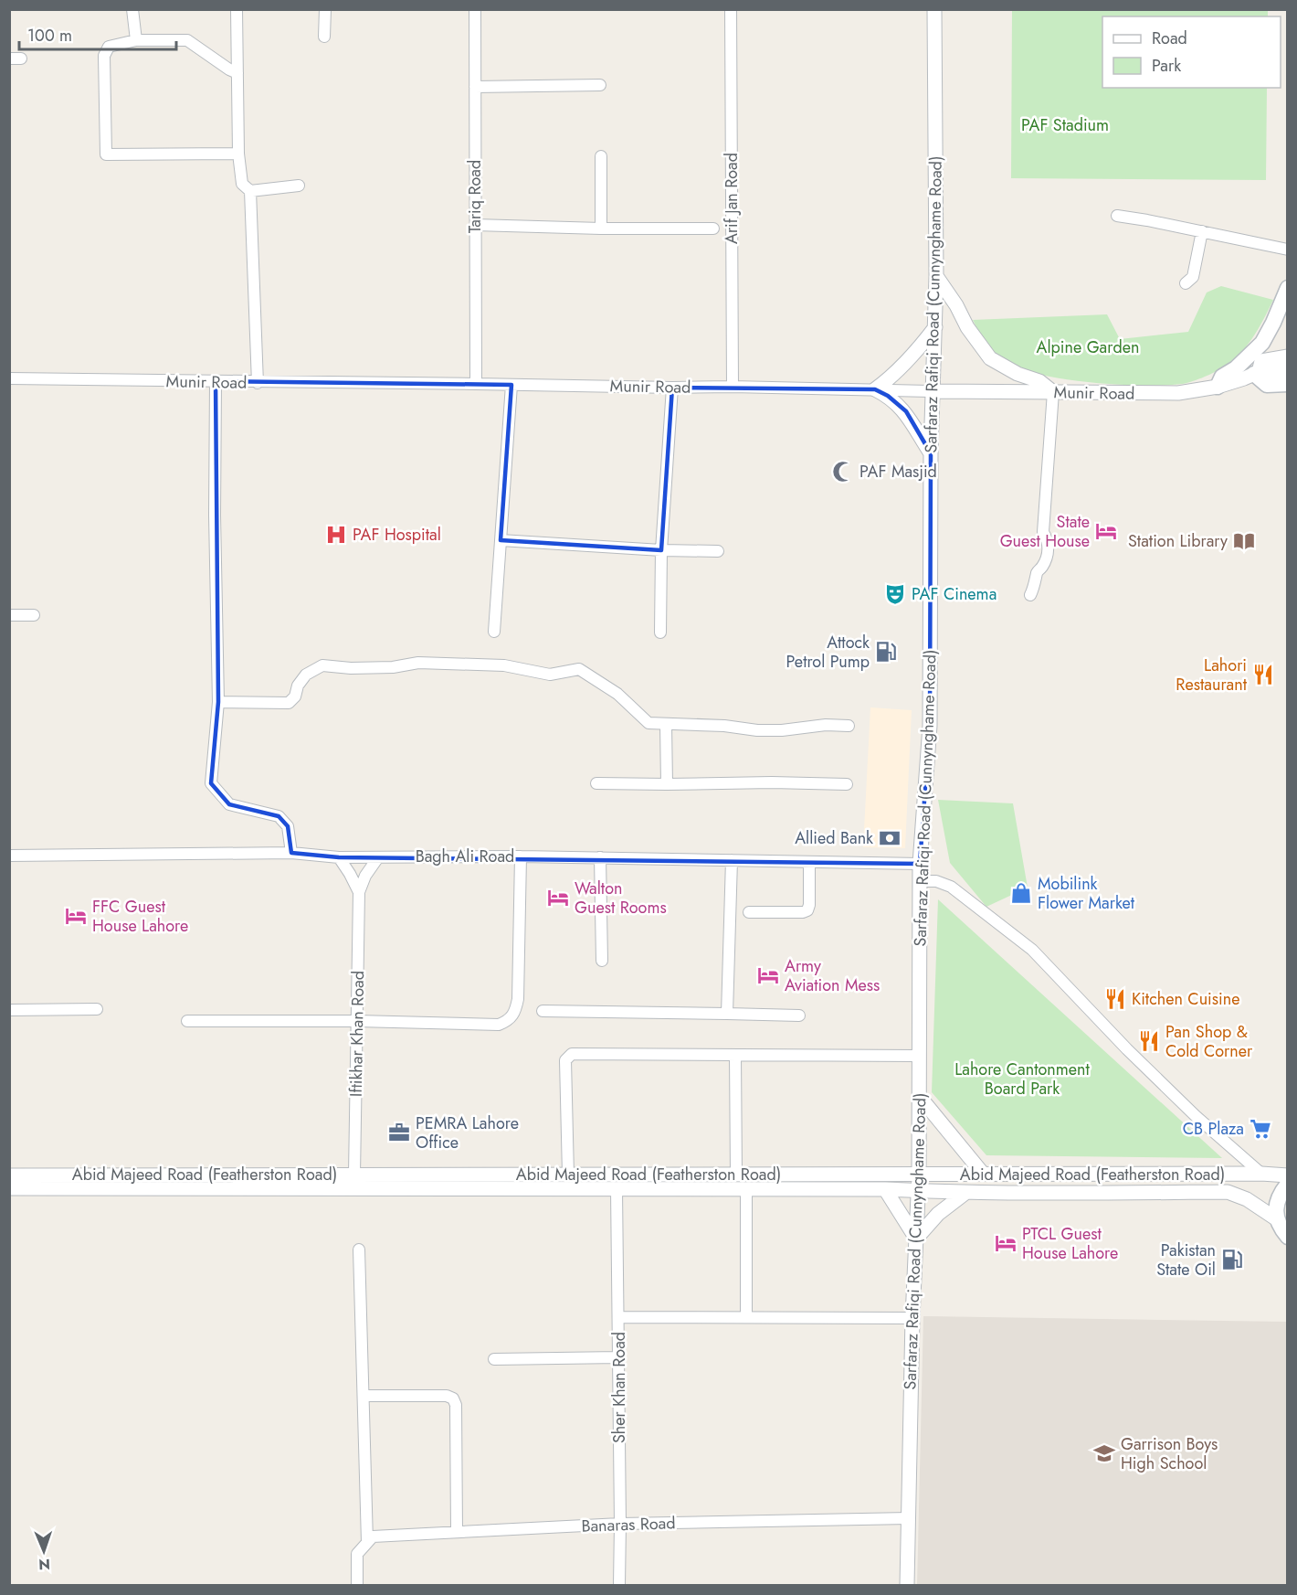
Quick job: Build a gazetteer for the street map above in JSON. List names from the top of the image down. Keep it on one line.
{"streets":{"street":["Tariq Road","Arif Jan Road","Sarfaraz Rafiqi Road (Cunnynghame Road)","Munir Road","Bagh Ali Road","Iftikhar Khan Road","Abid Majeed Road (Featherston Road)","Sher Khan Road","Banaras Road"]},"crossings":[["Tariq Road","Munir Road"],["Arif Jan Road","Munir Road"],["Sarfaraz Rafiqi Road (Cunnynghame Road)","Munir Road"],["Sarfaraz Rafiqi Road (Cunnynghame Road)","Bagh Ali Road"],["Sarfaraz Rafiqi Road (Cunnynghame Road)","Abid Majeed Road (Featherston Road)"],["Sarfaraz Rafiqi Road (Cunnynghame Road)","Banaras Road"],["Bagh Ali Road","Iftikhar Khan Road"],["Iftikhar Khan Road","Abid Majeed Road (Featherston Road)"],["Abid Majeed Road (Featherston Road)","Sher Khan Road"],["Sher Khan Road","Banaras Road"]],"parks":["PAF Stadium","Alpine Garden","Lahore Cantonment Board Park"],"places":{"mosque":["PAF Masjid"],"hotel":["State Guest House","Walton Guest Rooms","FFC Guest House Lahore","Army Aviation Mess","PTCL Guest House Lahore"],"hospital":["PAF Hospital"],"library":["Station Library"],"theatre":["PAF Cinema"],"fuel station":["Attock Petrol Pump","Pakistan State Oil"],"restaurant":["Lahori Restaurant","Kitchen Cuisine","Pan Shop & Cold Corner"],"bank":["Allied Bank"],"shop":["Mobilink Flower Market"],"supermarket":["CB Plaza"],"office":["PEMRA Lahore Office"],"school or university":["Garrison Boys High School"]},"legend":["Road","Park"],"scale_bar":"100 m","north":"bottom"}
